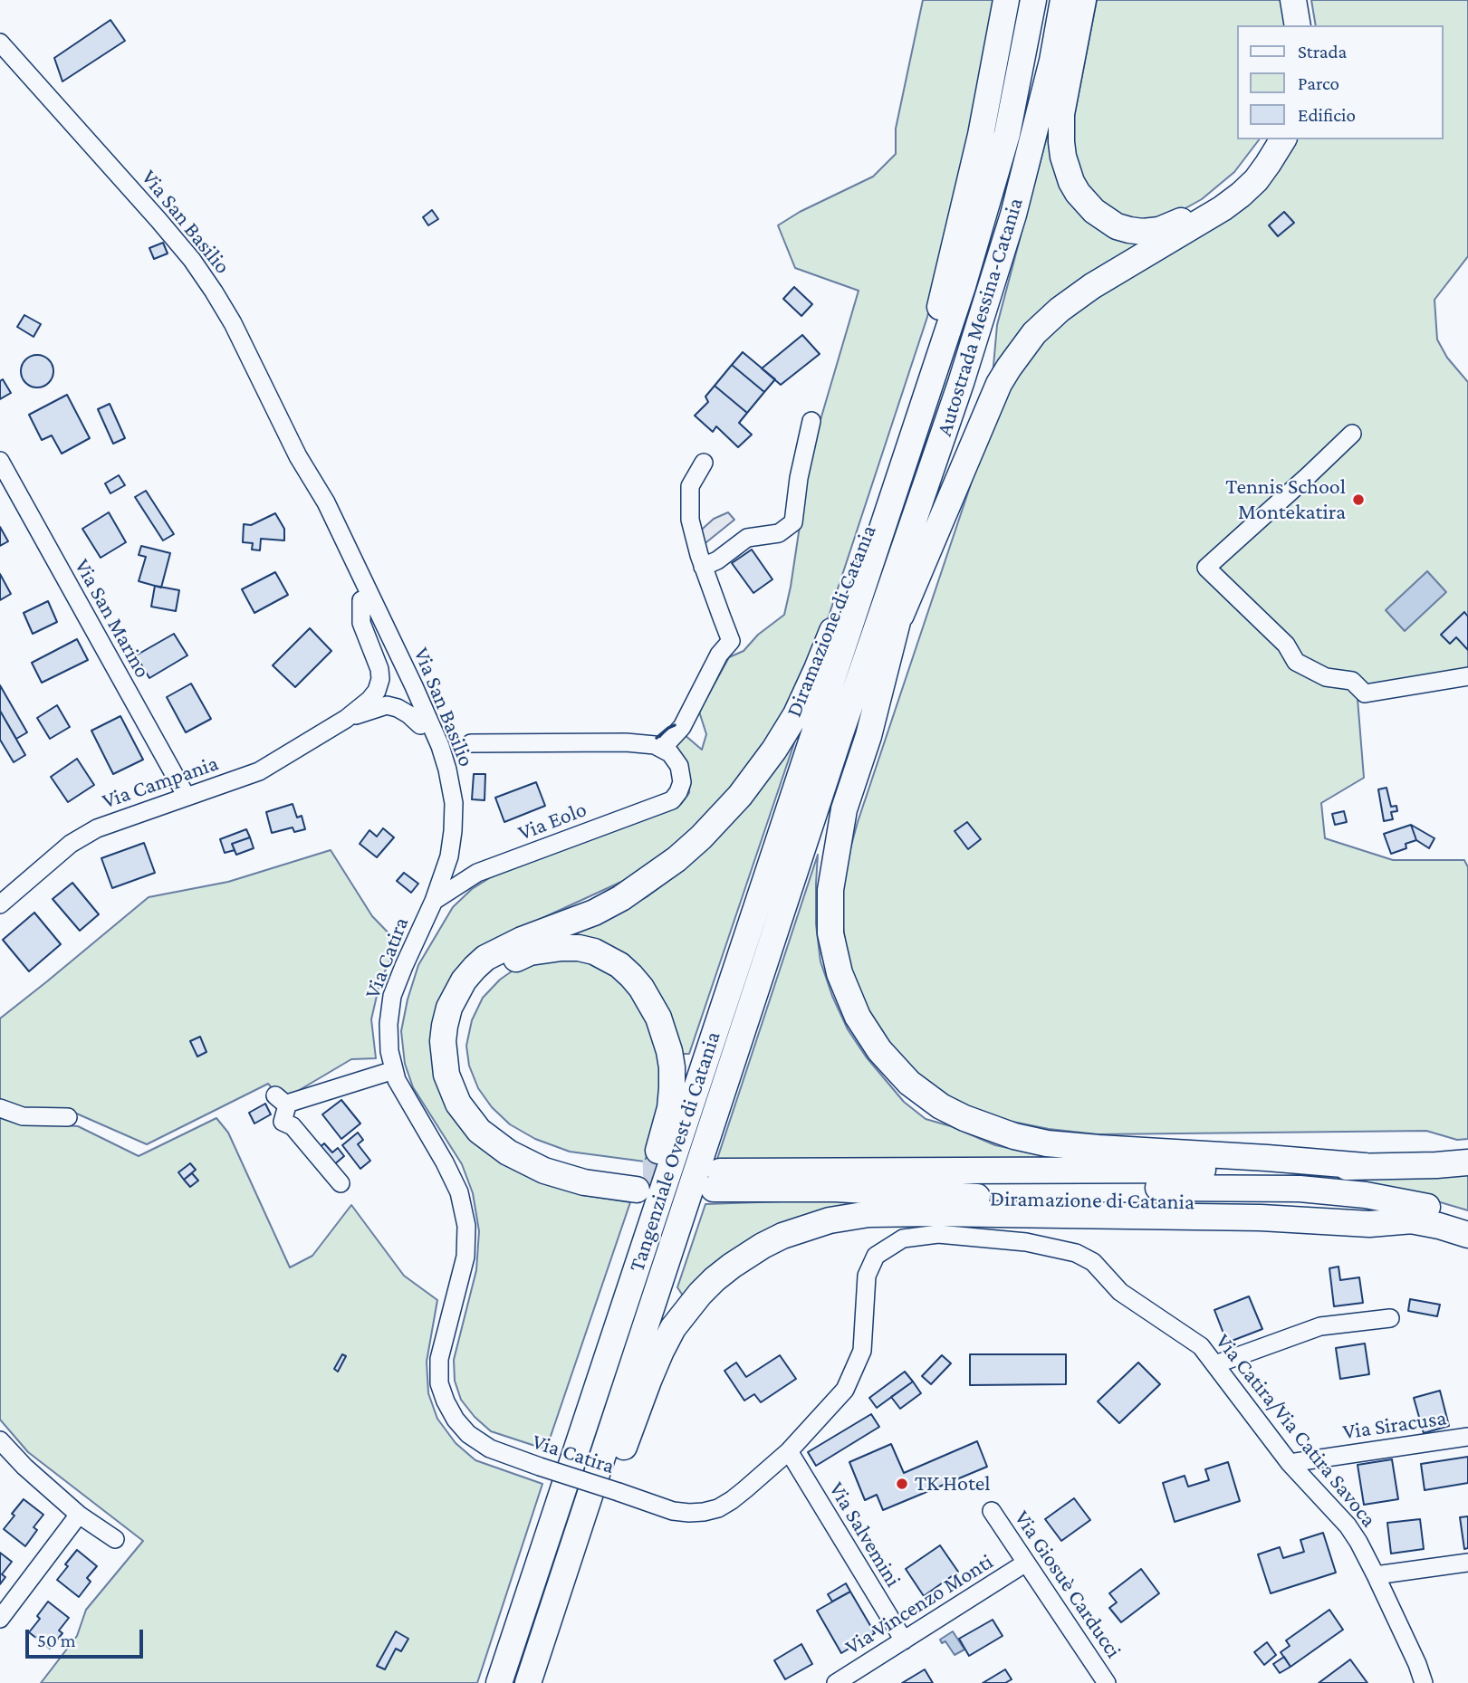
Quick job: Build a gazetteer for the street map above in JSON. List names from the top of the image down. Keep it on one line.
{"streets":{"highway":["Autostrada Messina-Catania","Diramazione di Catania","Tangenziale Ovest di Catania"],"street":["Via San Basilio","Via San Marino","Via Campania","Via Eolo","Via Catira","Via Siracusa","Via Catira/Via Catira Savoca","Via Salvemini","Via Giosuè Carducci","Via Vincenzo Monti"]},"crossings":[["Via San Basilio","Via Eolo"],["Via San Basilio","Via Catira"],["Autostrada Messina-Catania","Diramazione di Catania"],["Autostrada Messina-Catania","Tangenziale Ovest di Catania"],["Via San Marino","Via Campania"],["Diramazione di Catania","Tangenziale Ovest di Catania"],["Via Eolo","Via Catira"],["Via Catira","Via Catira/Via Catira Savoca"],["Via Catira","Via Salvemini"],["Via Siracusa","Via Catira/Via Catira Savoca"],["Via Salvemini","Via Vincenzo Monti"],["Via Giosuè Carducci","Via Vincenzo Monti"]],"places":["Tennis School Montekatira","TK Hotel"],"legend":["Strada","Parco","Edificio"],"scale_bar":"50 m"}
